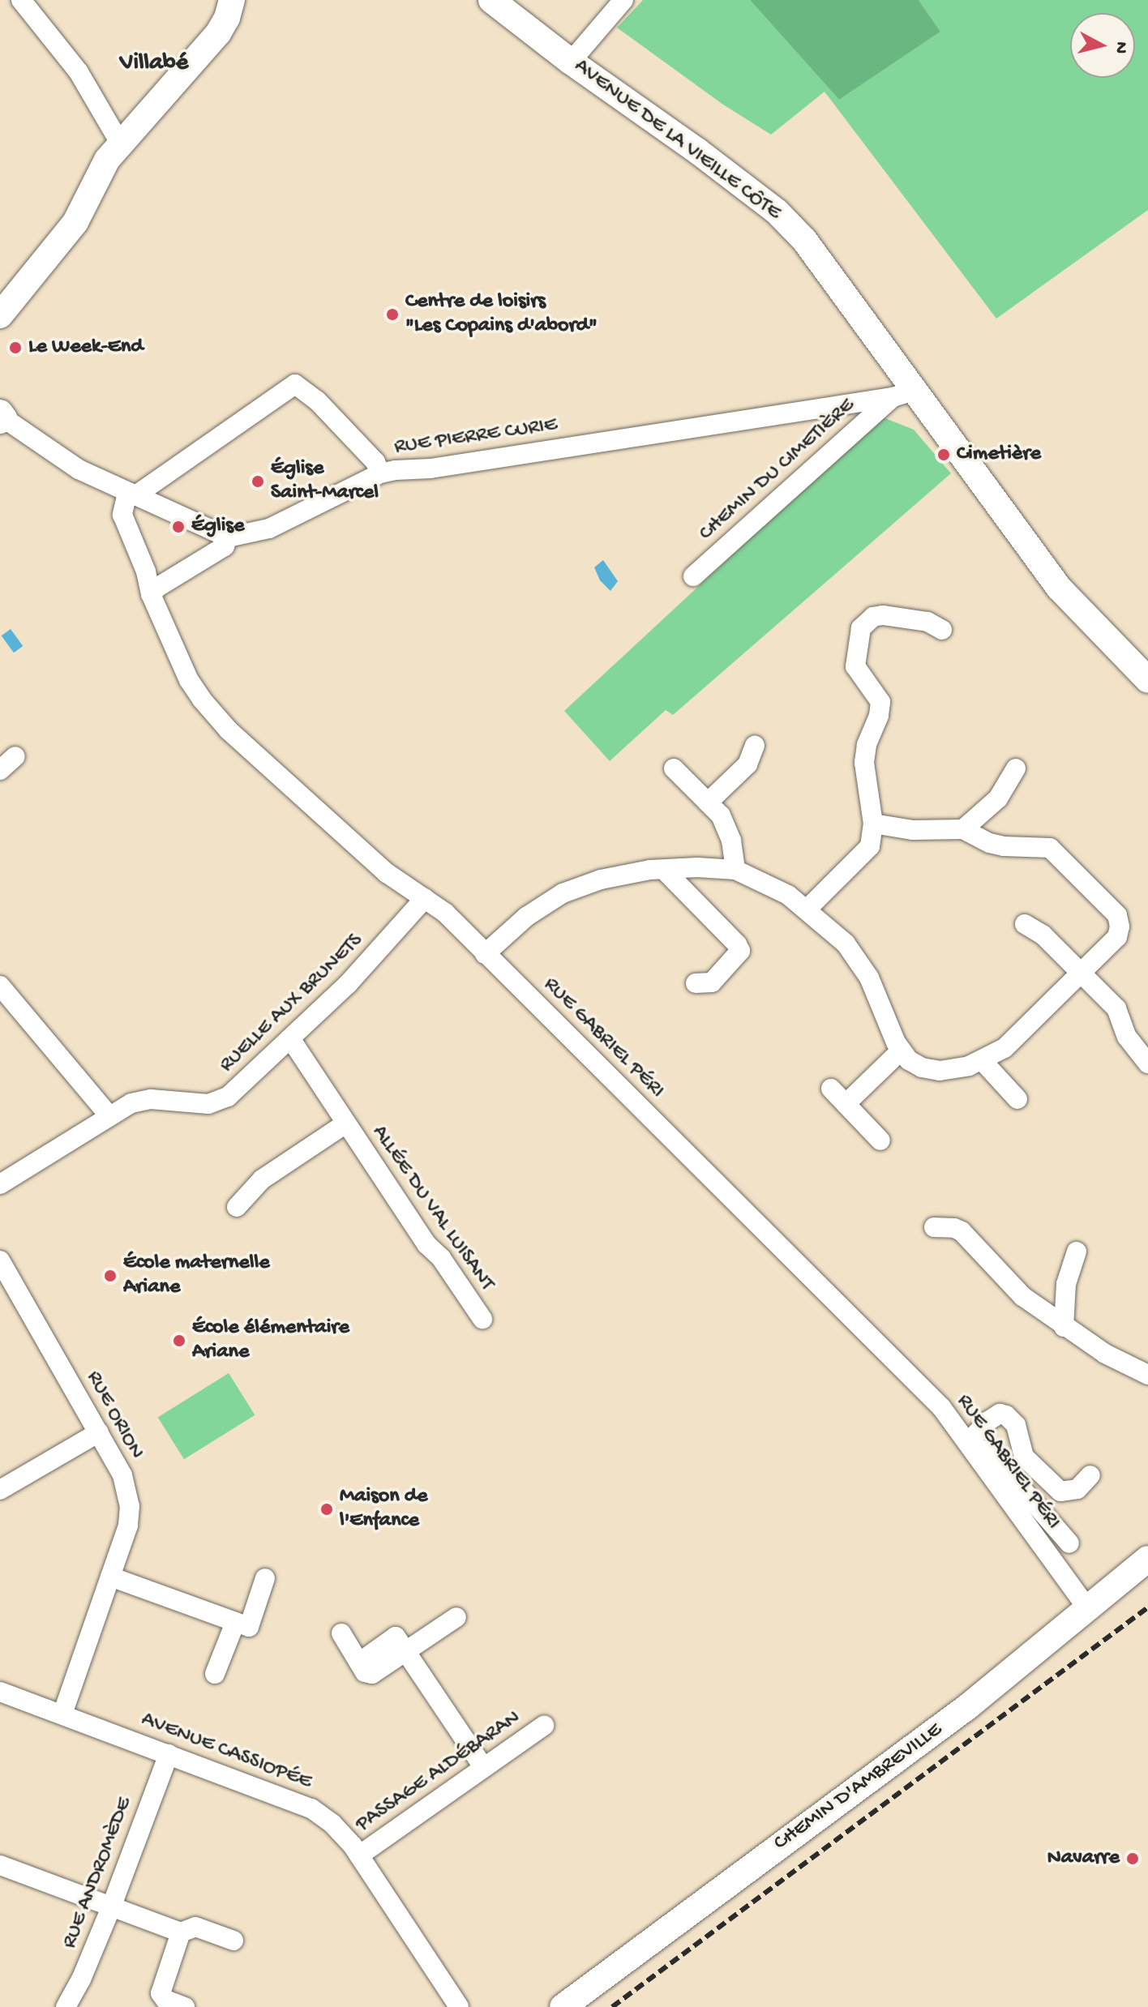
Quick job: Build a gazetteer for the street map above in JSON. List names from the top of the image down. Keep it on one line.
{"streets":{"street":["AVENUE DE LA VIEILLE CÔTE","RUE PIERRE CURIE","CHEMIN DU CIMETIÈRE","RUELLE AUX BRUNETS","RUE GABRIEL PÉRI","ALLÉE DU VAL LUISANT","RUE ORION","AVENUE CASSIOPÉE","PASSAGE ALDÉBARAN","CHEMIN D'AMBREVILLE","RUE ANDROMÈDE"]},"crossings":[["AVENUE DE LA VIEILLE CÔTE","RUE PIERRE CURIE"],["AVENUE DE LA VIEILLE CÔTE","CHEMIN DU CIMETIÈRE"],["RUE PIERRE CURIE","CHEMIN DU CIMETIÈRE"],["RUELLE AUX BRUNETS","RUE GABRIEL PÉRI"],["RUELLE AUX BRUNETS","ALLÉE DU VAL LUISANT"],["RUE GABRIEL PÉRI","CHEMIN D'AMBREVILLE"],["RUE ORION","AVENUE CASSIOPÉE"],["AVENUE CASSIOPÉE","PASSAGE ALDÉBARAN"],["AVENUE CASSIOPÉE","RUE ANDROMÈDE"]],"districts":["Villabé"],"places":["Centre de loisirs \"Les Copains d'abord\"","Le Week-End","Cimetière","Église Saint-Marcel","Église","École maternelle Ariane","École élémentaire Ariane","Maison de l'Enfance","Navarre"],"north":"right"}
